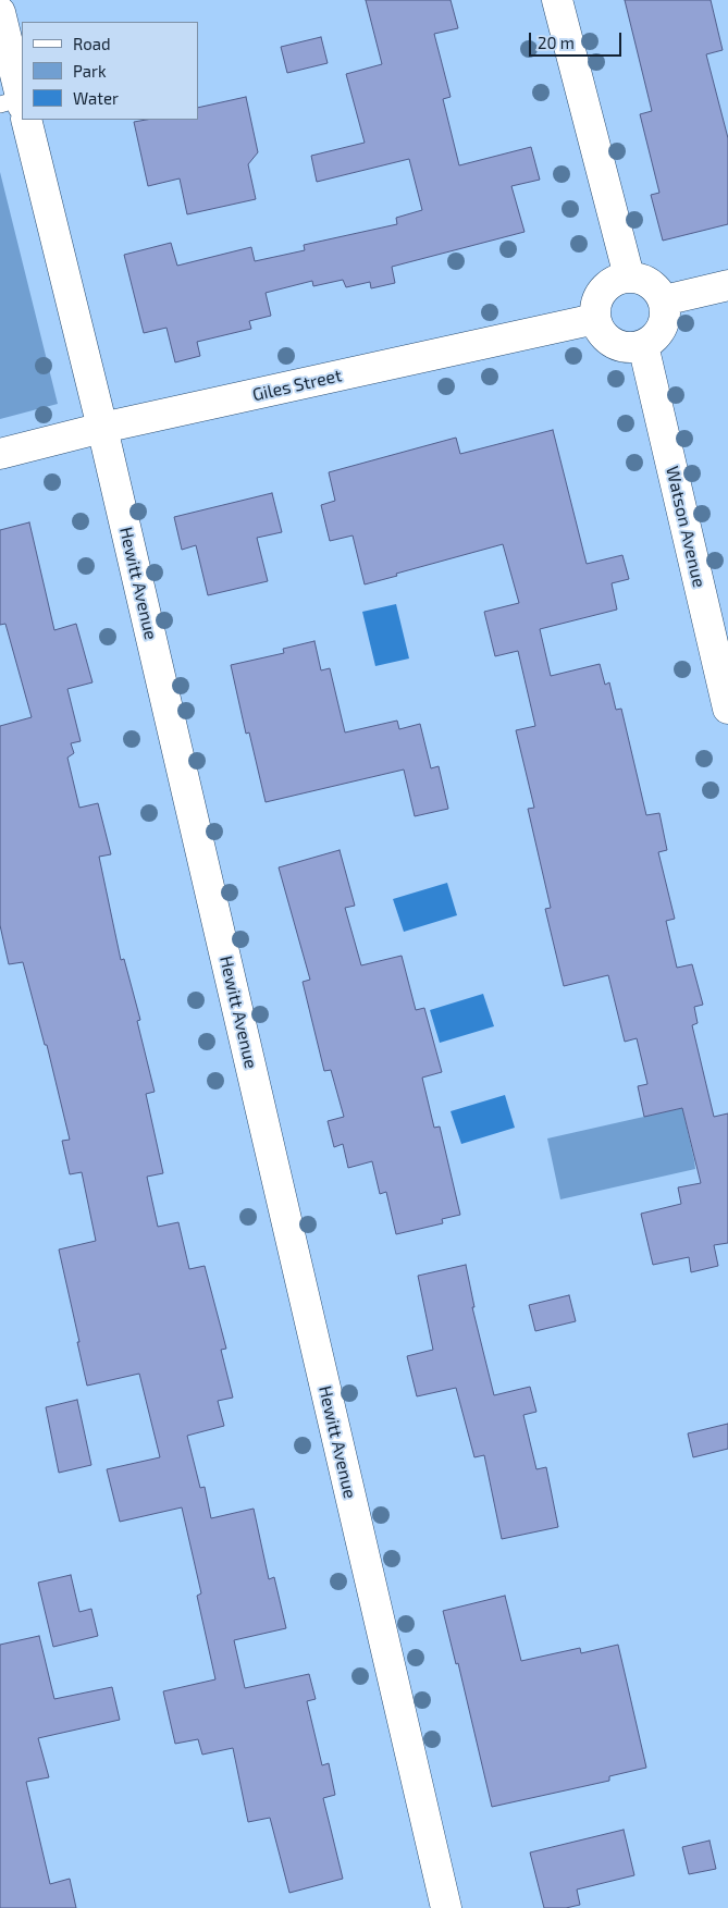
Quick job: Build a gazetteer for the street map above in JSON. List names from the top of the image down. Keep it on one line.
{"streets":{"street":["Giles Street","Watson Avenue","Hewitt Avenue"]},"crossings":[["Giles Street","Watson Avenue"],["Giles Street","Hewitt Avenue"]],"legend":["Road","Park","Water"],"scale_bar":"20 m"}
